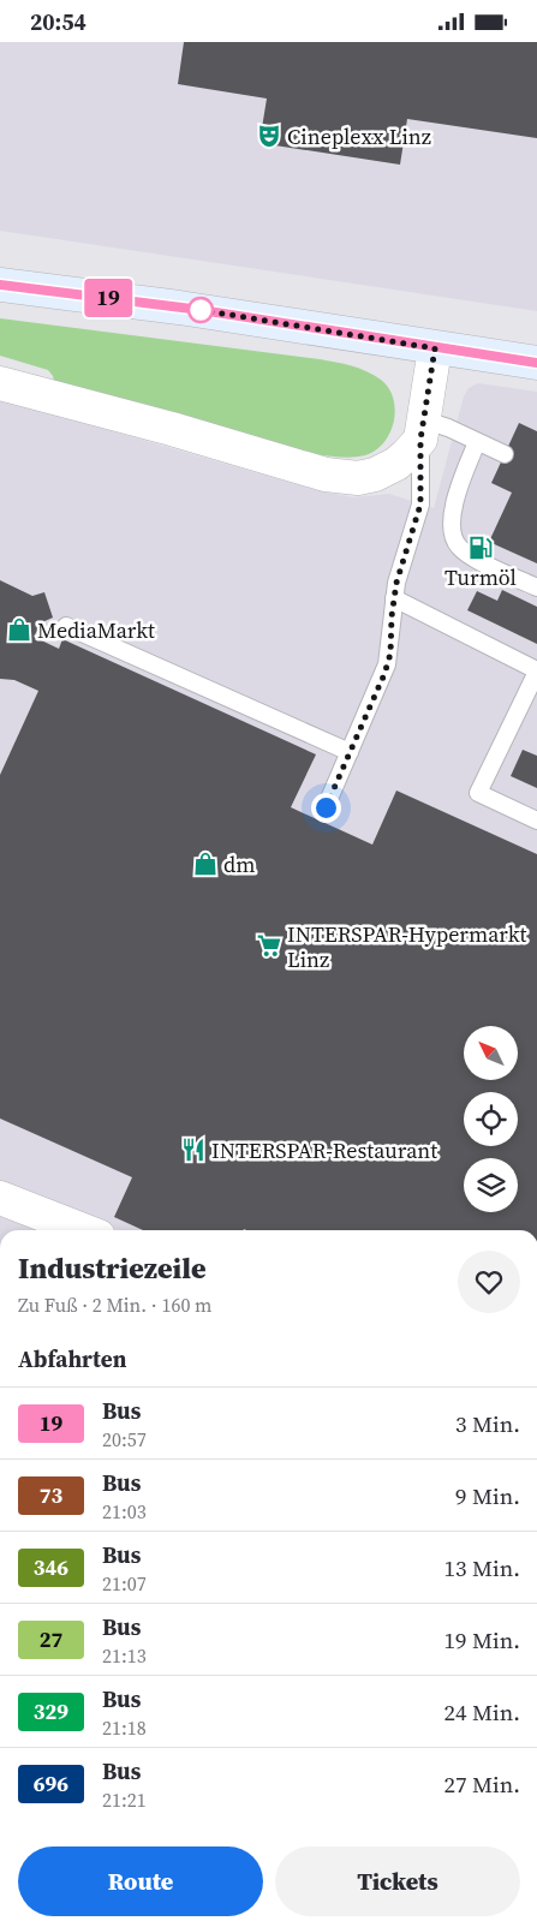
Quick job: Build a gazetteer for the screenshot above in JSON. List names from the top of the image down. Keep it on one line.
{"places":{"theatre":["Cineplexx Linz"],"fuel station":["Turmöl"],"shop":["MediaMarkt","dm"],"supermarket":["INTERSPAR-Hypermarkt Linz"],"restaurant":["INTERSPAR-Restaurant"]},"lines":["bus line 19"],"north":"top left","page":{"status":"20:54","on_map":"19","heading":[["Industriezeile","Zu Fuß · 2 Min. · 160 m"],"Abfahrten"],"list":[{"mark":"19","name":"Bus","note":"20:57","value":"3 Min."},{"mark":"73","name":"Bus","note":"21:03","value":"9 Min."},{"mark":"346","name":"Bus","note":"21:07","value":"13 Min."},{"mark":"27","name":"Bus","note":"21:13","value":"19 Min."},{"mark":"329","name":"Bus","note":"21:18","value":"24 Min."},{"mark":"696","name":"Bus","note":"21:21","value":"27 Min."}],"buttons":["Route","Tickets"]}}
